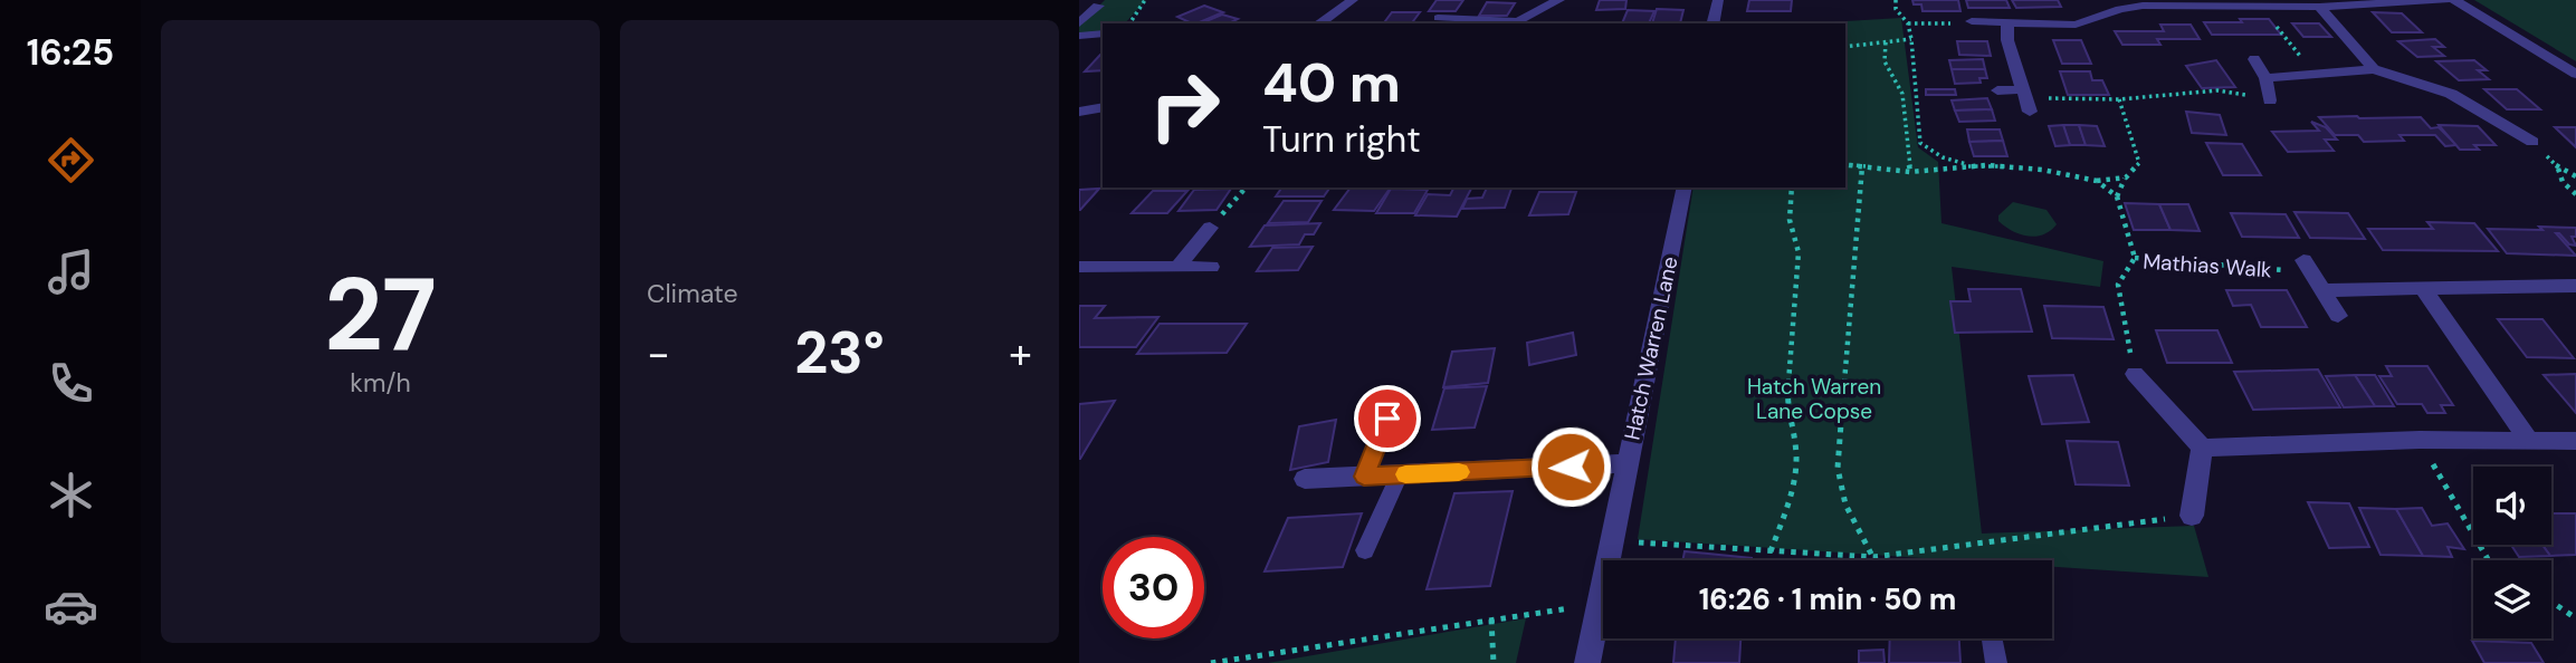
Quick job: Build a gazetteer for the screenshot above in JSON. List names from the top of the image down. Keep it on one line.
{"streets":{"street":["Hatch Warren Lane"],"path":["Mathias Walk"]},"parks":["Hatch Warren Lane Copse"],"page":{"tabs":"16:25","tile":[["27","km/h"],"Climate"],"turn":["40 m","Turn right"],"heat":["−","23°","+"],"limit":"30","trip":"16:26 · 1 min · 50 m"}}
